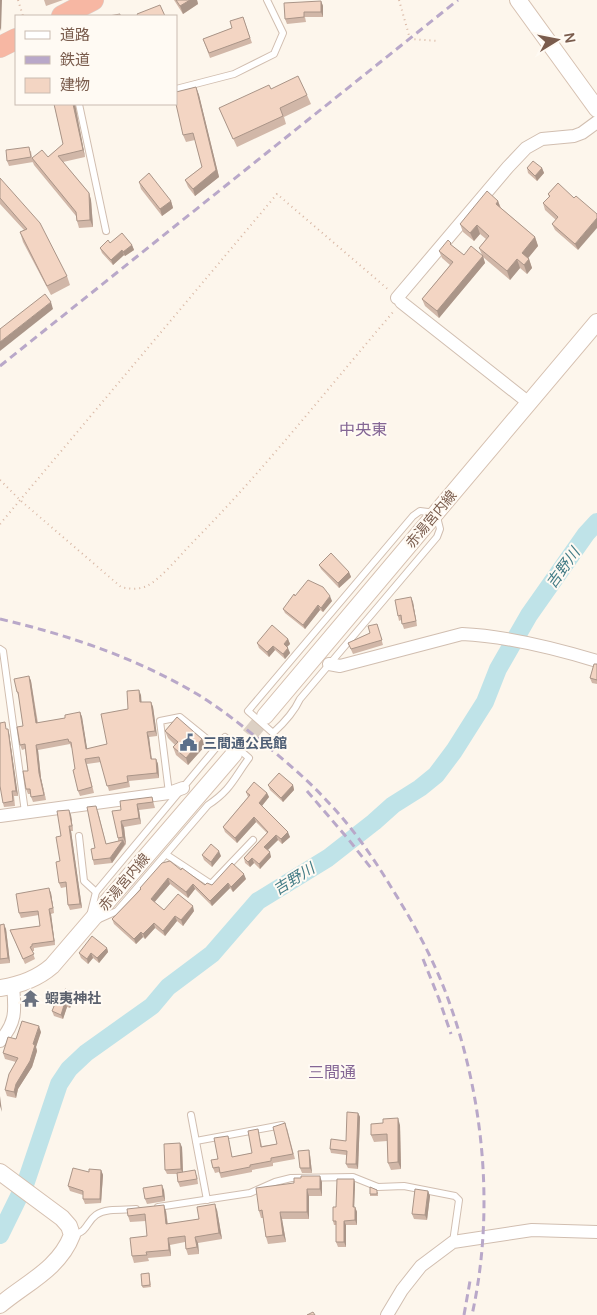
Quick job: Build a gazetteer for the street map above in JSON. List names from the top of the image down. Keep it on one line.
{"streets":{"main road":["赤湯宮内線"]},"districts":["中央東","三間通"],"water":["吉野川"],"places":{"public building":["三間通公民館"],"temple":["蝦夷神社"]},"legend":["道路","鉄道","建物"],"north":"right"}
